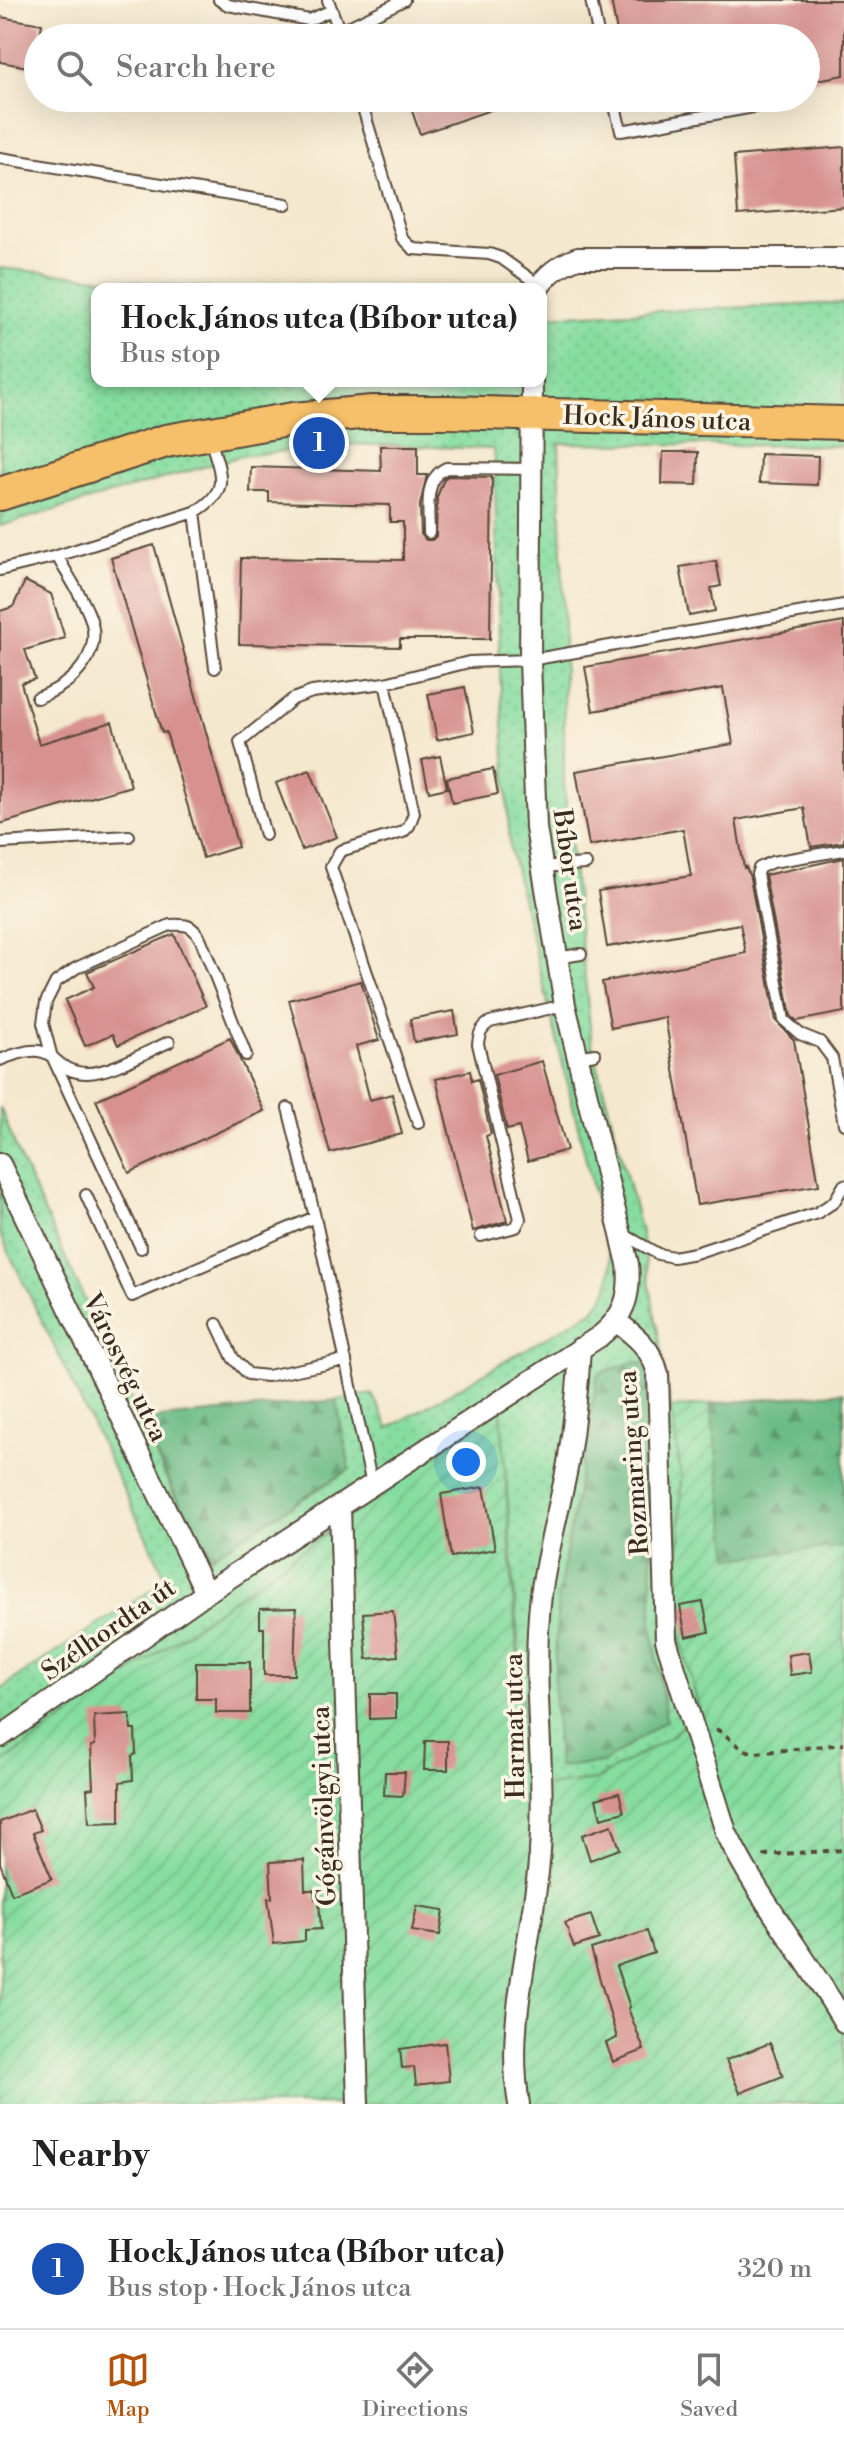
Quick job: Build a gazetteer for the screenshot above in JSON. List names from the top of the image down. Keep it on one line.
{"streets":{"main road":["Hock János utca"],"street":["Bíbor utca","Városvég utca","Rozmaring utca","Szélhordta út","Harmat utca","Gógánvölgyi utca"]},"crossings":[["Hock János utca","Bíbor utca"],["Bíbor utca","Rozmaring utca"],["Városvég utca","Rozmaring utca"],["Városvég utca","Szélhordta út"],["Rozmaring utca","Szélhordta út"],["Rozmaring utca","Harmat utca"],["Rozmaring utca","Gógánvölgyi utca"]],"page":{"search":"Search here","popup":["Hock János utca (Bíbor utca)","Bus stop"],"pins":"1","heading":"Nearby","list":[{"mark":"1","name":"Hock János utca (Bíbor utca)","note":"Bus stop · Hock János utca","value":"320 m"}],"nav":["Map","Directions","Saved"]}}
